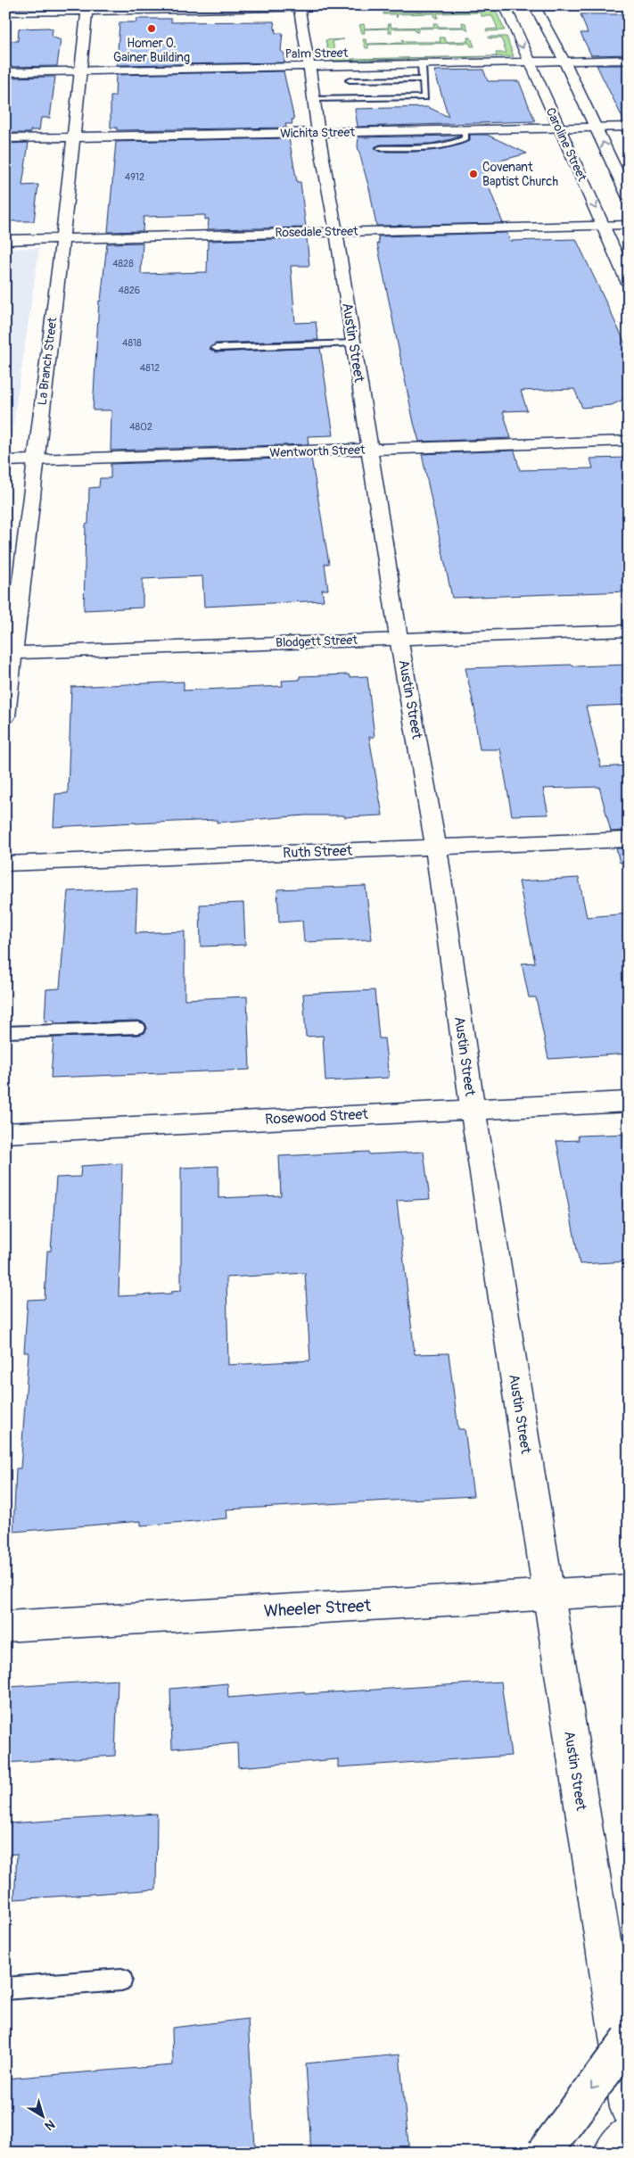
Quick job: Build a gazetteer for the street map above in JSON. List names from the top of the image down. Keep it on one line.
{"streets":{"main road":["Palm Street","Wichita Street","Caroline Street","Rosedale Street","Austin Street","La Branch Street","Wentworth Street","Blodgett Street","Ruth Street","Rosewood Street","Wheeler Street"]},"crossings":[["Palm Street","Caroline Street"],["Palm Street","Austin Street"],["Palm Street","La Branch Street"],["Wichita Street","Caroline Street"],["Wichita Street","Austin Street"],["Wichita Street","La Branch Street"],["Caroline Street","Rosedale Street"],["Rosedale Street","Austin Street"],["Rosedale Street","La Branch Street"],["Austin Street","Wentworth Street"],["Austin Street","Blodgett Street"],["Austin Street","Ruth Street"],["Austin Street","Rosewood Street"],["Austin Street","Wheeler Street"],["La Branch Street","Wentworth Street"],["La Branch Street","Blodgett Street"]],"places":["Homer O. Gainer Building","Covenant Baptist Church"],"house_numbers":["4912","4828","4826","4818","4812","4802"],"north":"bottom right"}
